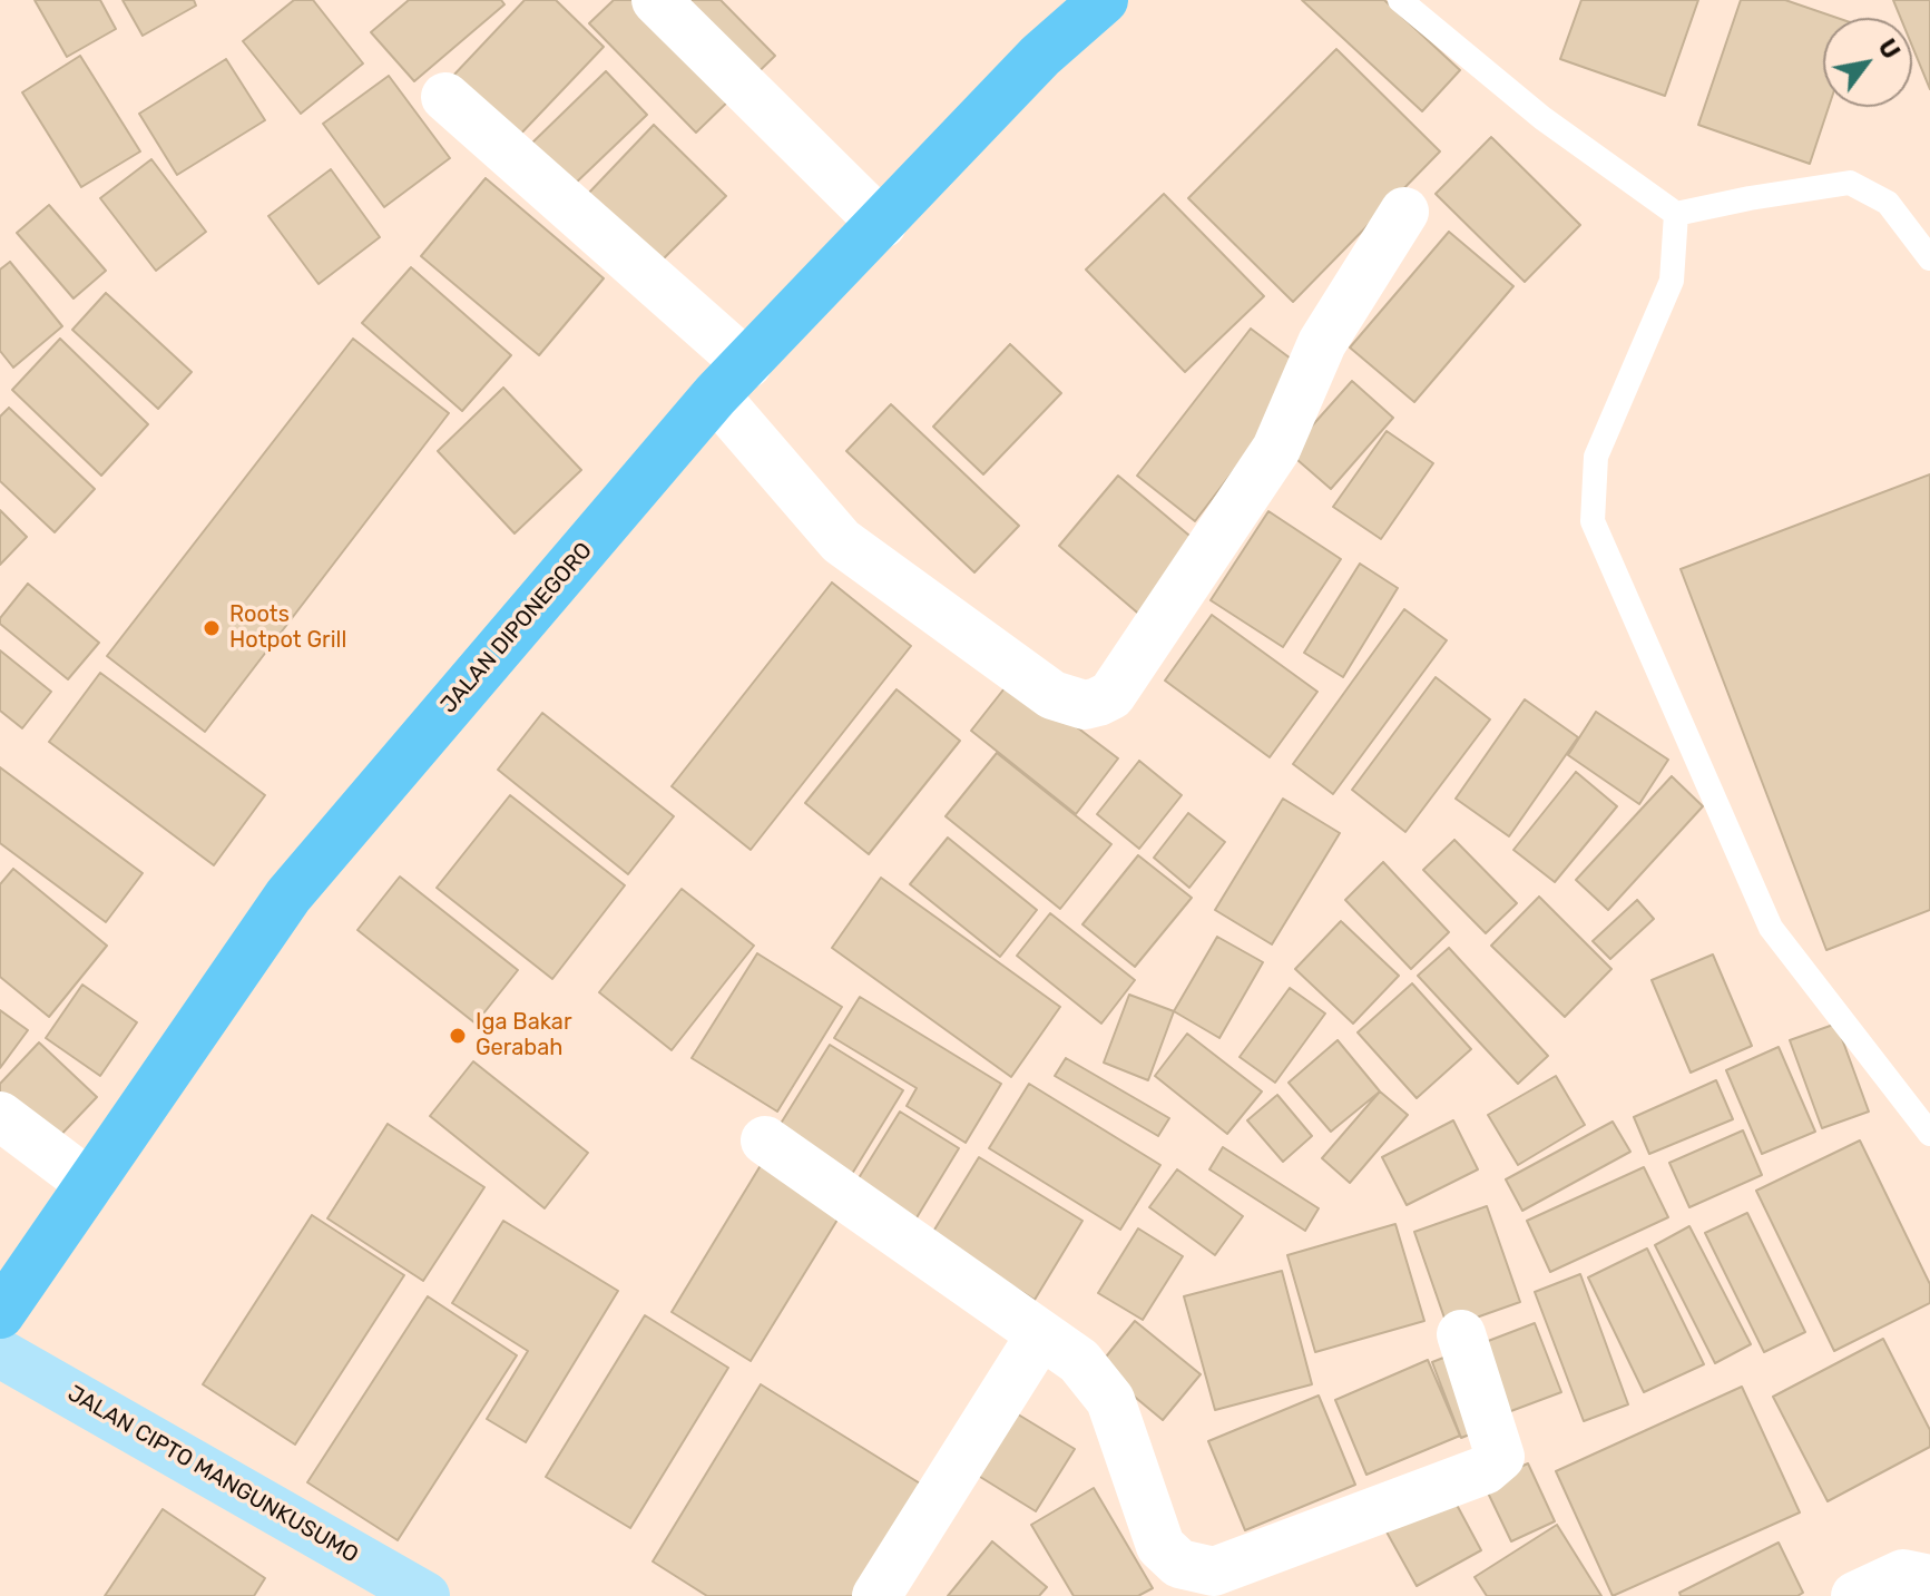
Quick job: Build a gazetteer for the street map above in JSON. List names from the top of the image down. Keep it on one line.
{"streets":{"main road":["JALAN DIPONEGORO"],"street":["JALAN CIPTO MANGUNKUSUMO"]},"places":["Roots Hotpot Grill","Iga Bakar Gerabah"],"north":"top right"}
